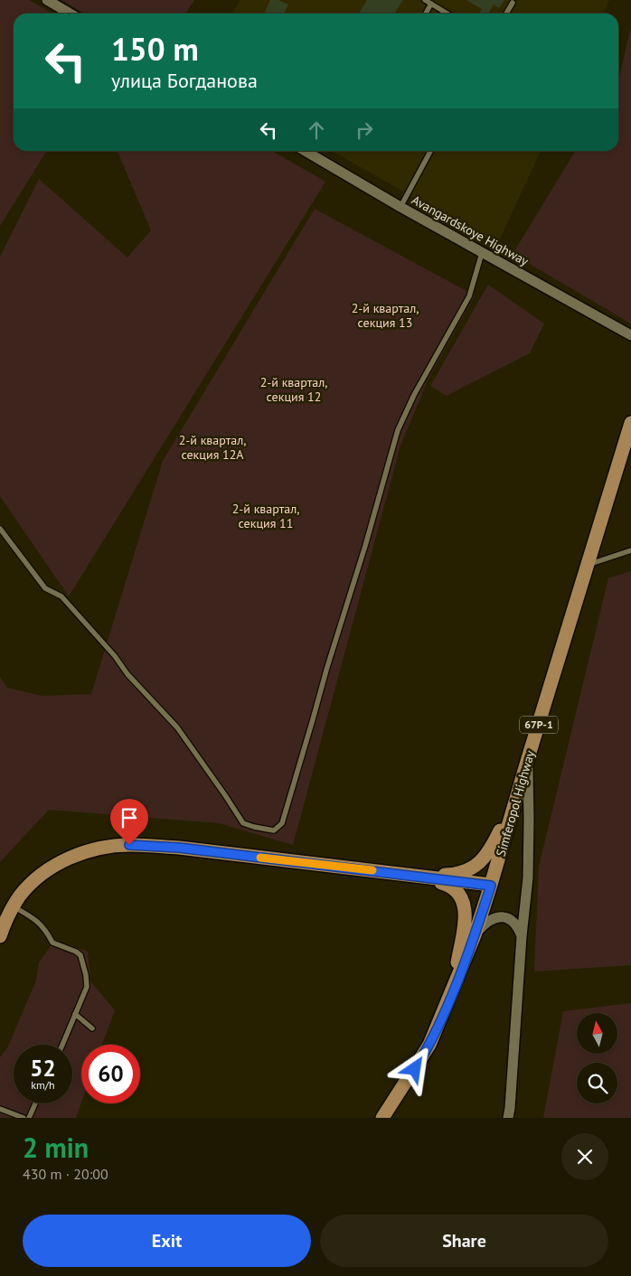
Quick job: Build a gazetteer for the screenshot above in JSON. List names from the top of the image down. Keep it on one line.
{"streets":{"main road":["67Р-1","Simferopol Highway"],"street":["Avangardskoye Highway"]},"parks":["2-й квартал, секция 13","2-й квартал, секция 12","2-й квартал, секция 12А","2-й квартал, секция 11"],"north":"top","page":{"turn":["150 m","улица Богданова"],"speed":"52 km/h","limit":"60","heading":["2 min","430 m · 20:00"],"buttons":["Exit","Share"]}}
